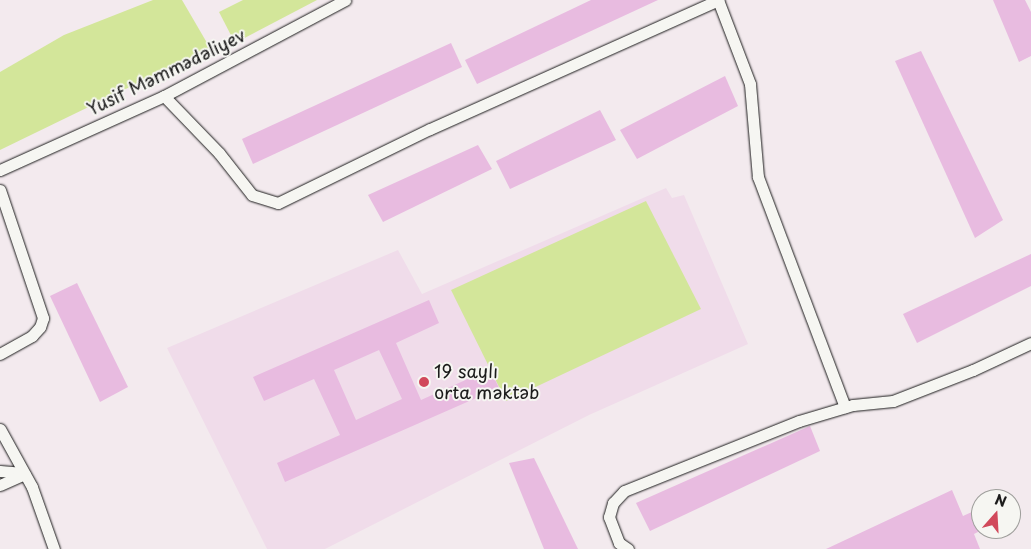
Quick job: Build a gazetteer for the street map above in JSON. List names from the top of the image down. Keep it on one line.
{"streets":{"street":["Yusif Məmmədəliyev"]},"places":["19 saylı orta məktəb"],"north":"top"}
